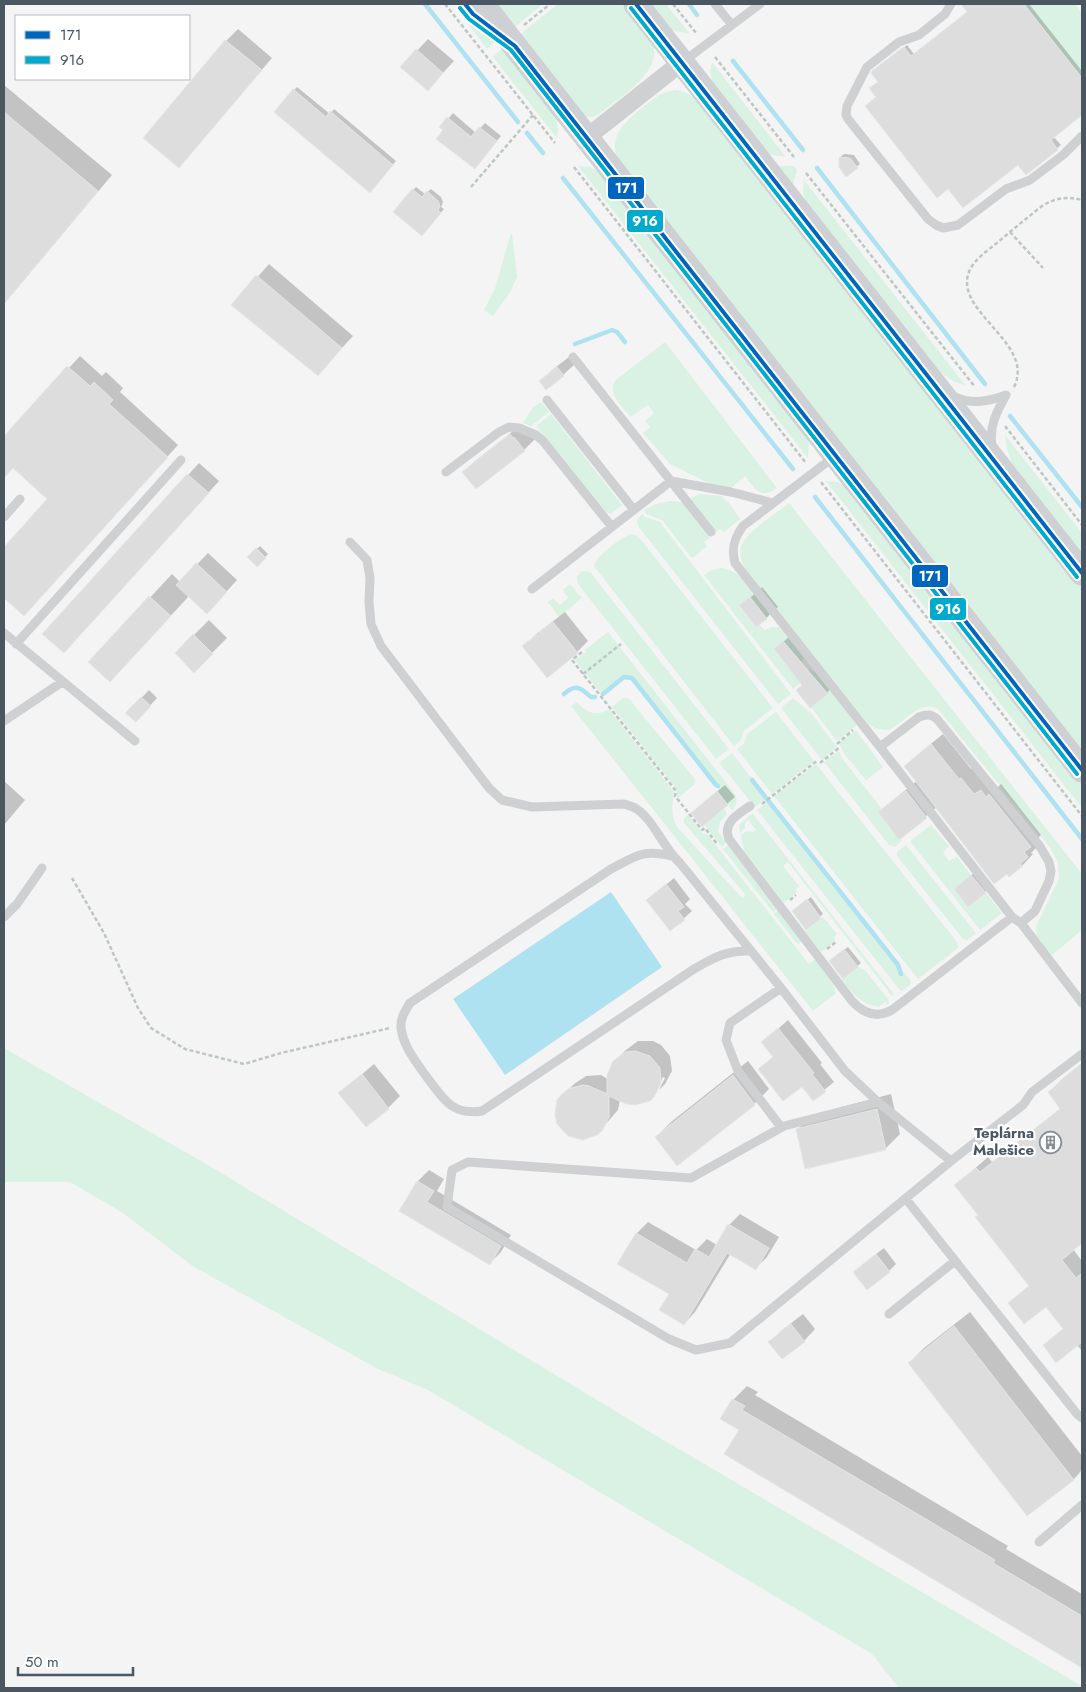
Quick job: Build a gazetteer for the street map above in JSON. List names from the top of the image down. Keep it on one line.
{"places":{"building":["Teplárna Malešice"]},"lines":["transit line 171","transit line 916"],"legend":["171","916"],"scale_bar":"50 m"}
